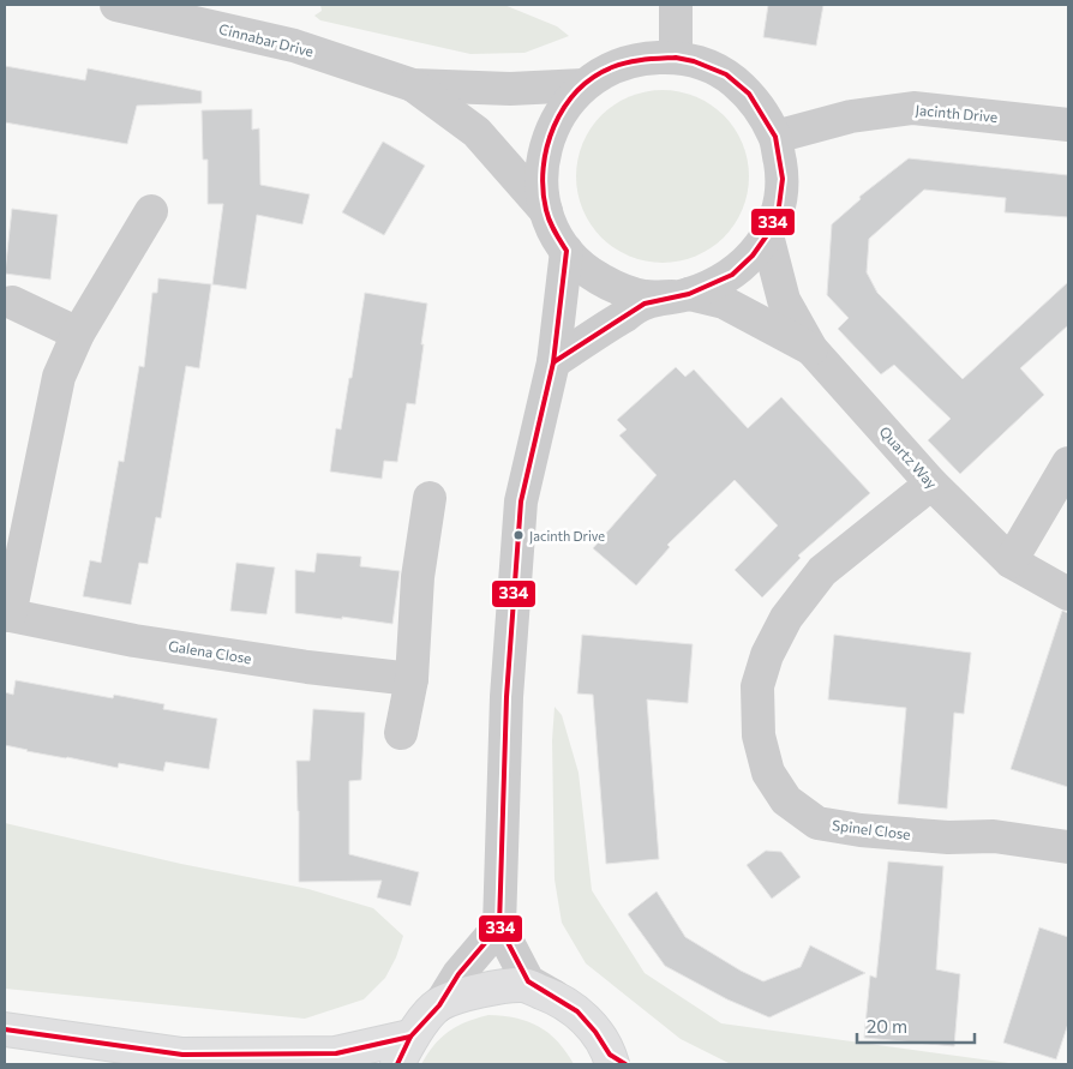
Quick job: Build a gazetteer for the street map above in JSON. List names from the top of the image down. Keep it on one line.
{"streets":{"street":["Cinnabar Drive","Jacinth Drive","Quartz Way","Galena Close","Spinel Close"]},"crossings":[["Quartz Way","Spinel Close"]],"places":["Jacinth Drive"],"lines":["transit line 334"],"scale_bar":"20 m"}
